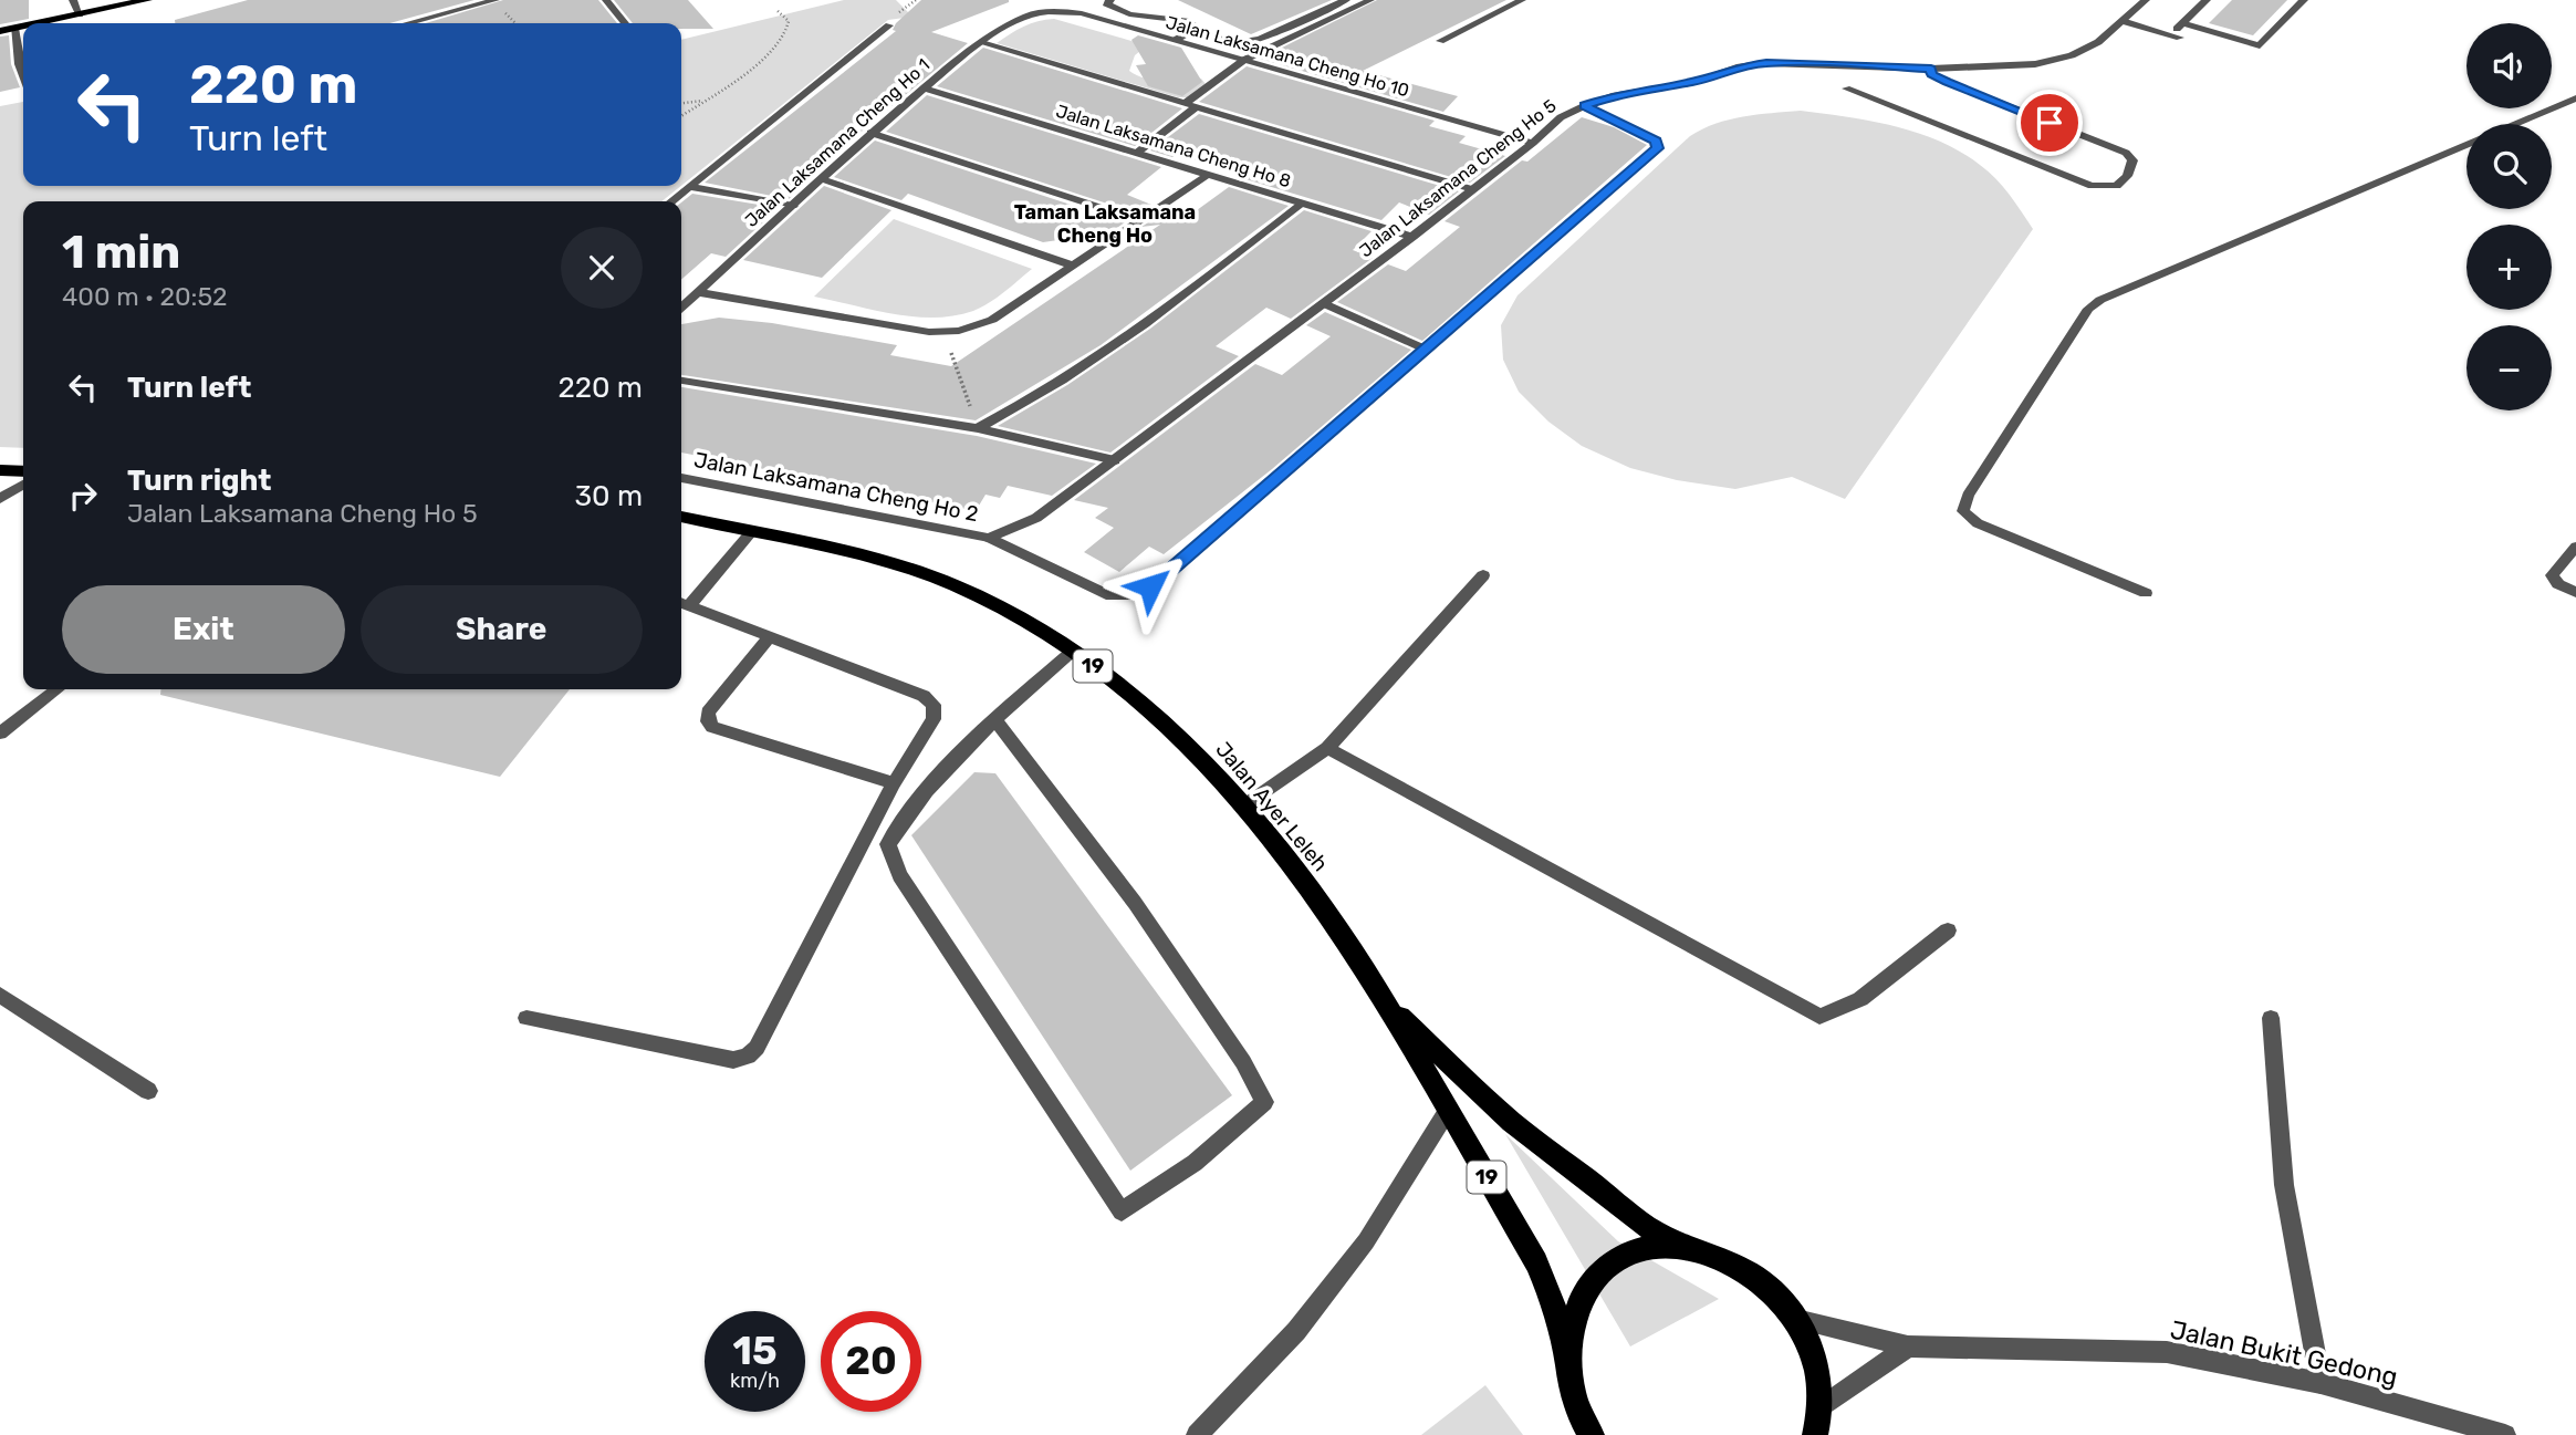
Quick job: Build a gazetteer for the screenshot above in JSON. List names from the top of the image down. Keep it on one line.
{"streets":{"main road":["19","Jalan Ayer Leleh"],"street":["Jalan Laksamana Cheng Ho 10","Jalan Laksamana Cheng Ho 1","Jalan Laksamana Cheng Ho 8","Jalan Laksamana Cheng Ho 5","Jalan Laksamana Cheng Ho 2","Jalan Bukit Gedong"]},"crossings":[["Jalan Laksamana Cheng Ho 10","Jalan Laksamana Cheng Ho 1"],["Jalan Laksamana Cheng Ho 10","Jalan Laksamana Cheng Ho 5"],["Jalan Laksamana Cheng Ho 1","Jalan Laksamana Cheng Ho 8"],["Jalan Laksamana Cheng Ho 8","Jalan Laksamana Cheng Ho 5"],["Jalan Laksamana Cheng Ho 5","Jalan Laksamana Cheng Ho 2"]],"districts":["Taman Laksamana Cheng Ho"],"page":{"map_buttons":["+","−"],"turn":["220 m","Turn left"],"heading":["1 min","400 m · 20:52"],"list":[{"name":"Turn left","value":"220 m"},{"name":"Turn right","note":"Jalan Laksamana Cheng Ho 5","value":"30 m"}],"buttons":["Exit","Share"],"speed":"15 km/h","limit":"20"}}
